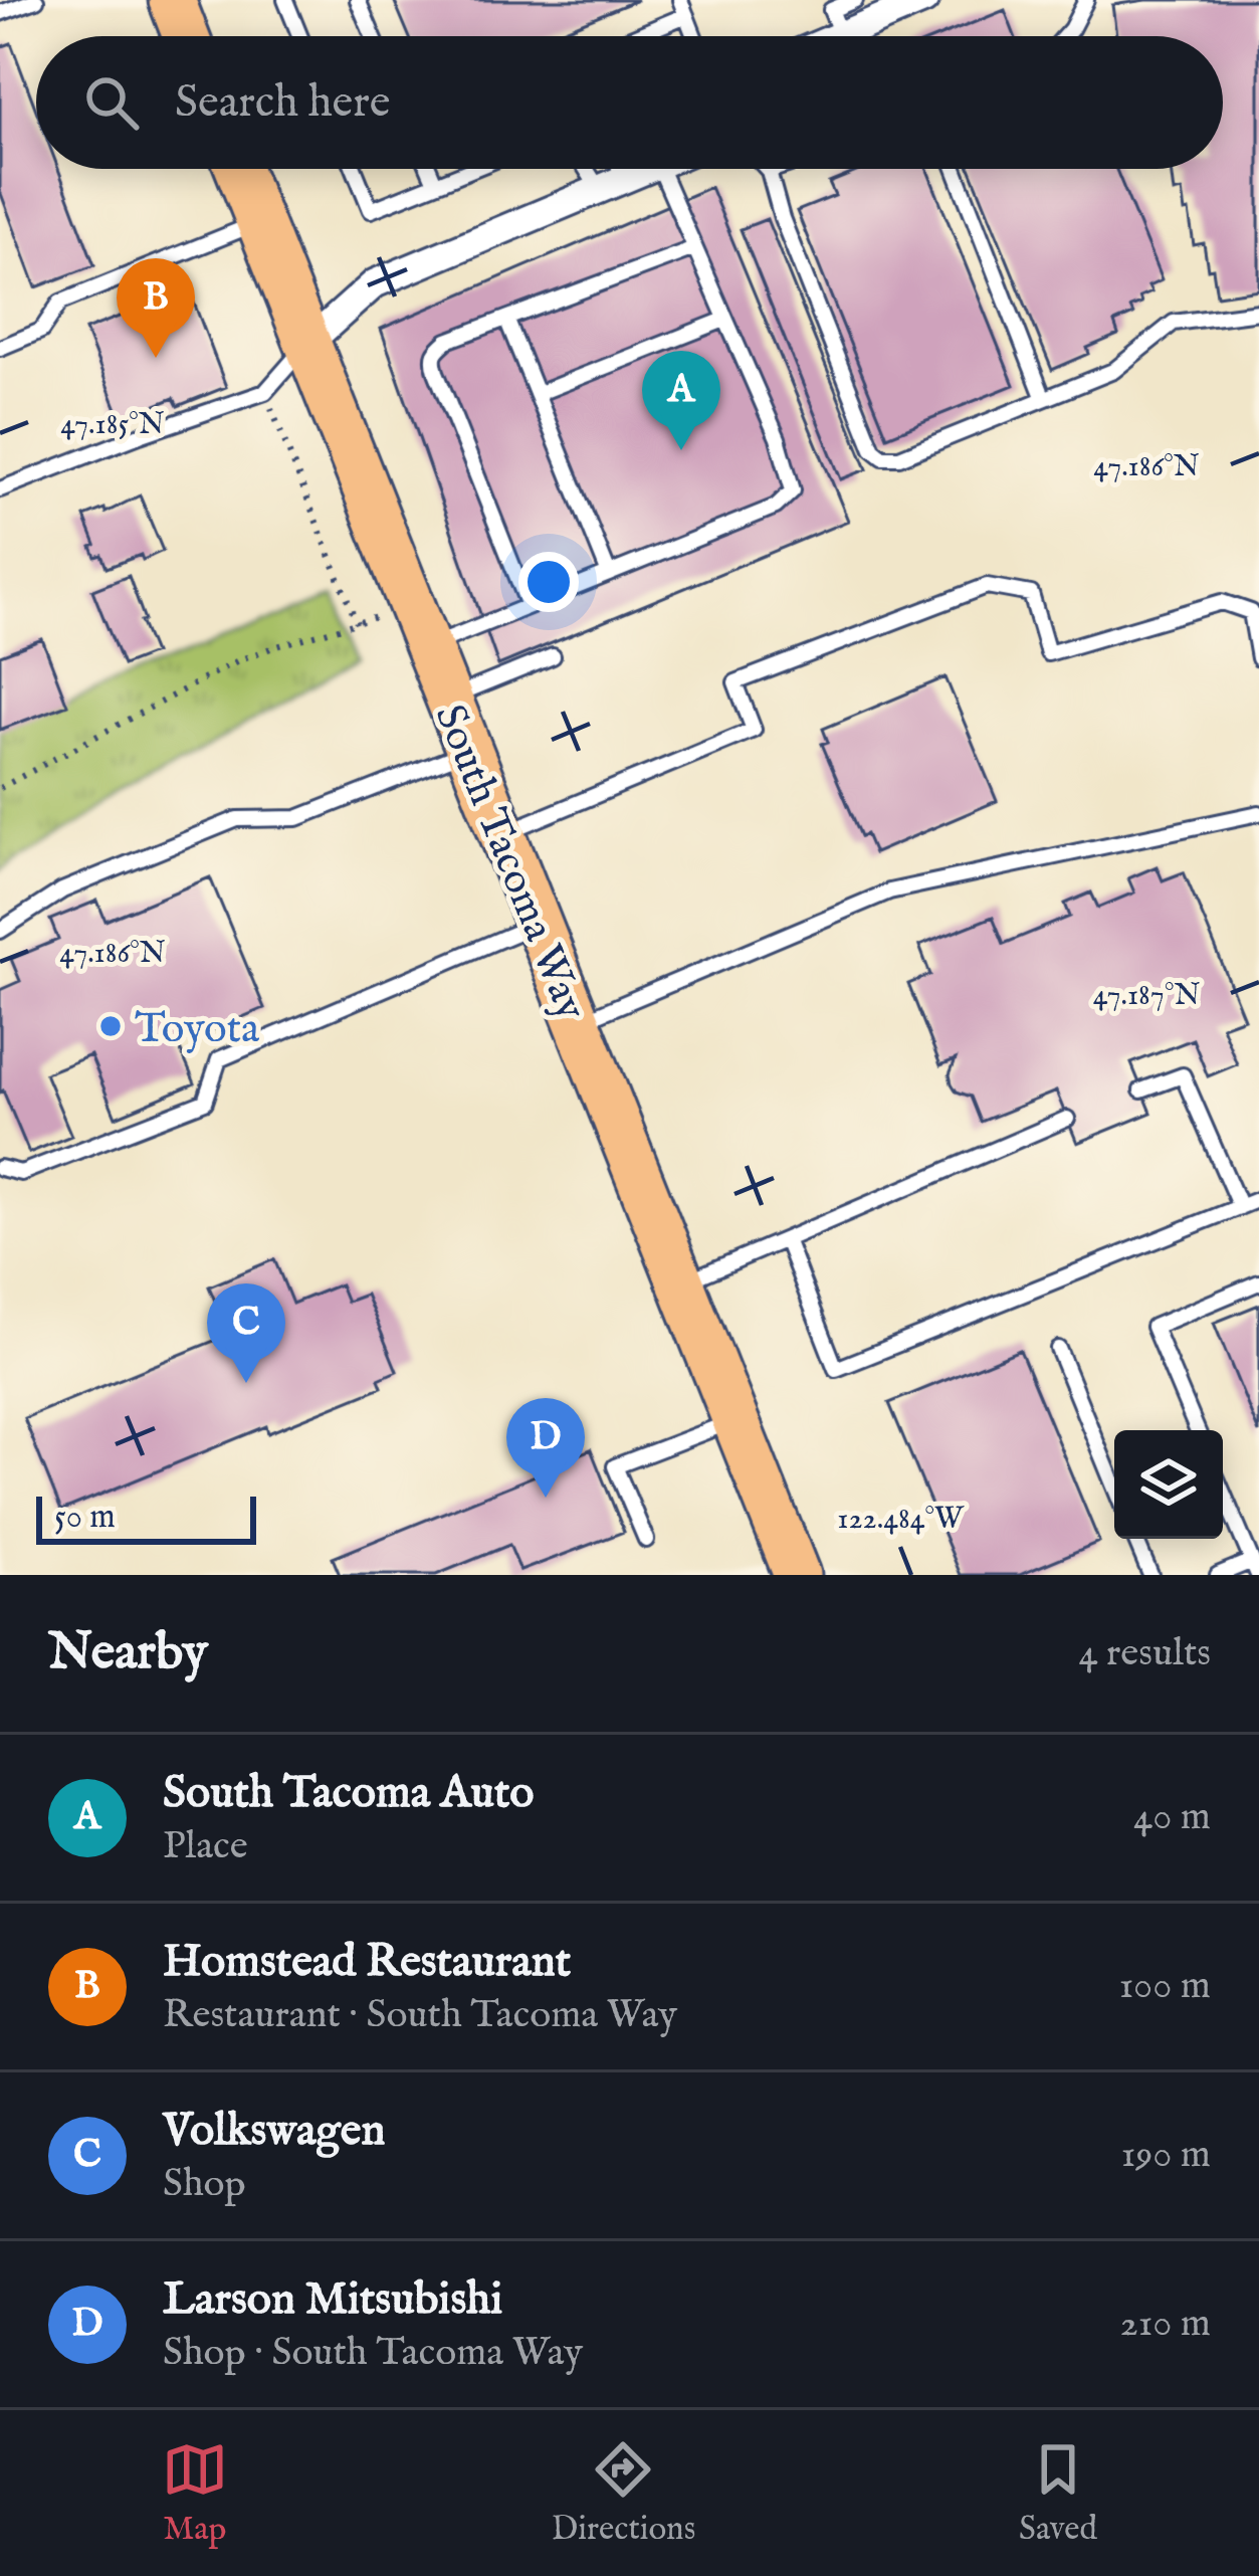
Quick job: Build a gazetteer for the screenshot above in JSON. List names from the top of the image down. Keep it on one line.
{"streets":{"main road":["South Tacoma Way"]},"places":["Toyota"],"scale_bar":"50 m","page":{"search":"Search here","pins":["B","A","C","D"],"scale":"50 m","heading":["Nearby","4 results"],"list":[{"mark":"A","name":"South Tacoma Auto","note":"Place","value":"40 m"},{"mark":"B","name":"Homstead Restaurant","note":"Restaurant · South Tacoma Way","value":"100 m"},{"mark":"C","name":"Volkswagen","note":"Shop","value":"190 m"},{"mark":"D","name":"Larson Mitsubishi","note":"Shop · South Tacoma Way","value":"210 m"}],"nav":["Map","Directions","Saved"]},"coordinates":["47.185°N","47.186°N","47.187°N","122.484°W"]}
